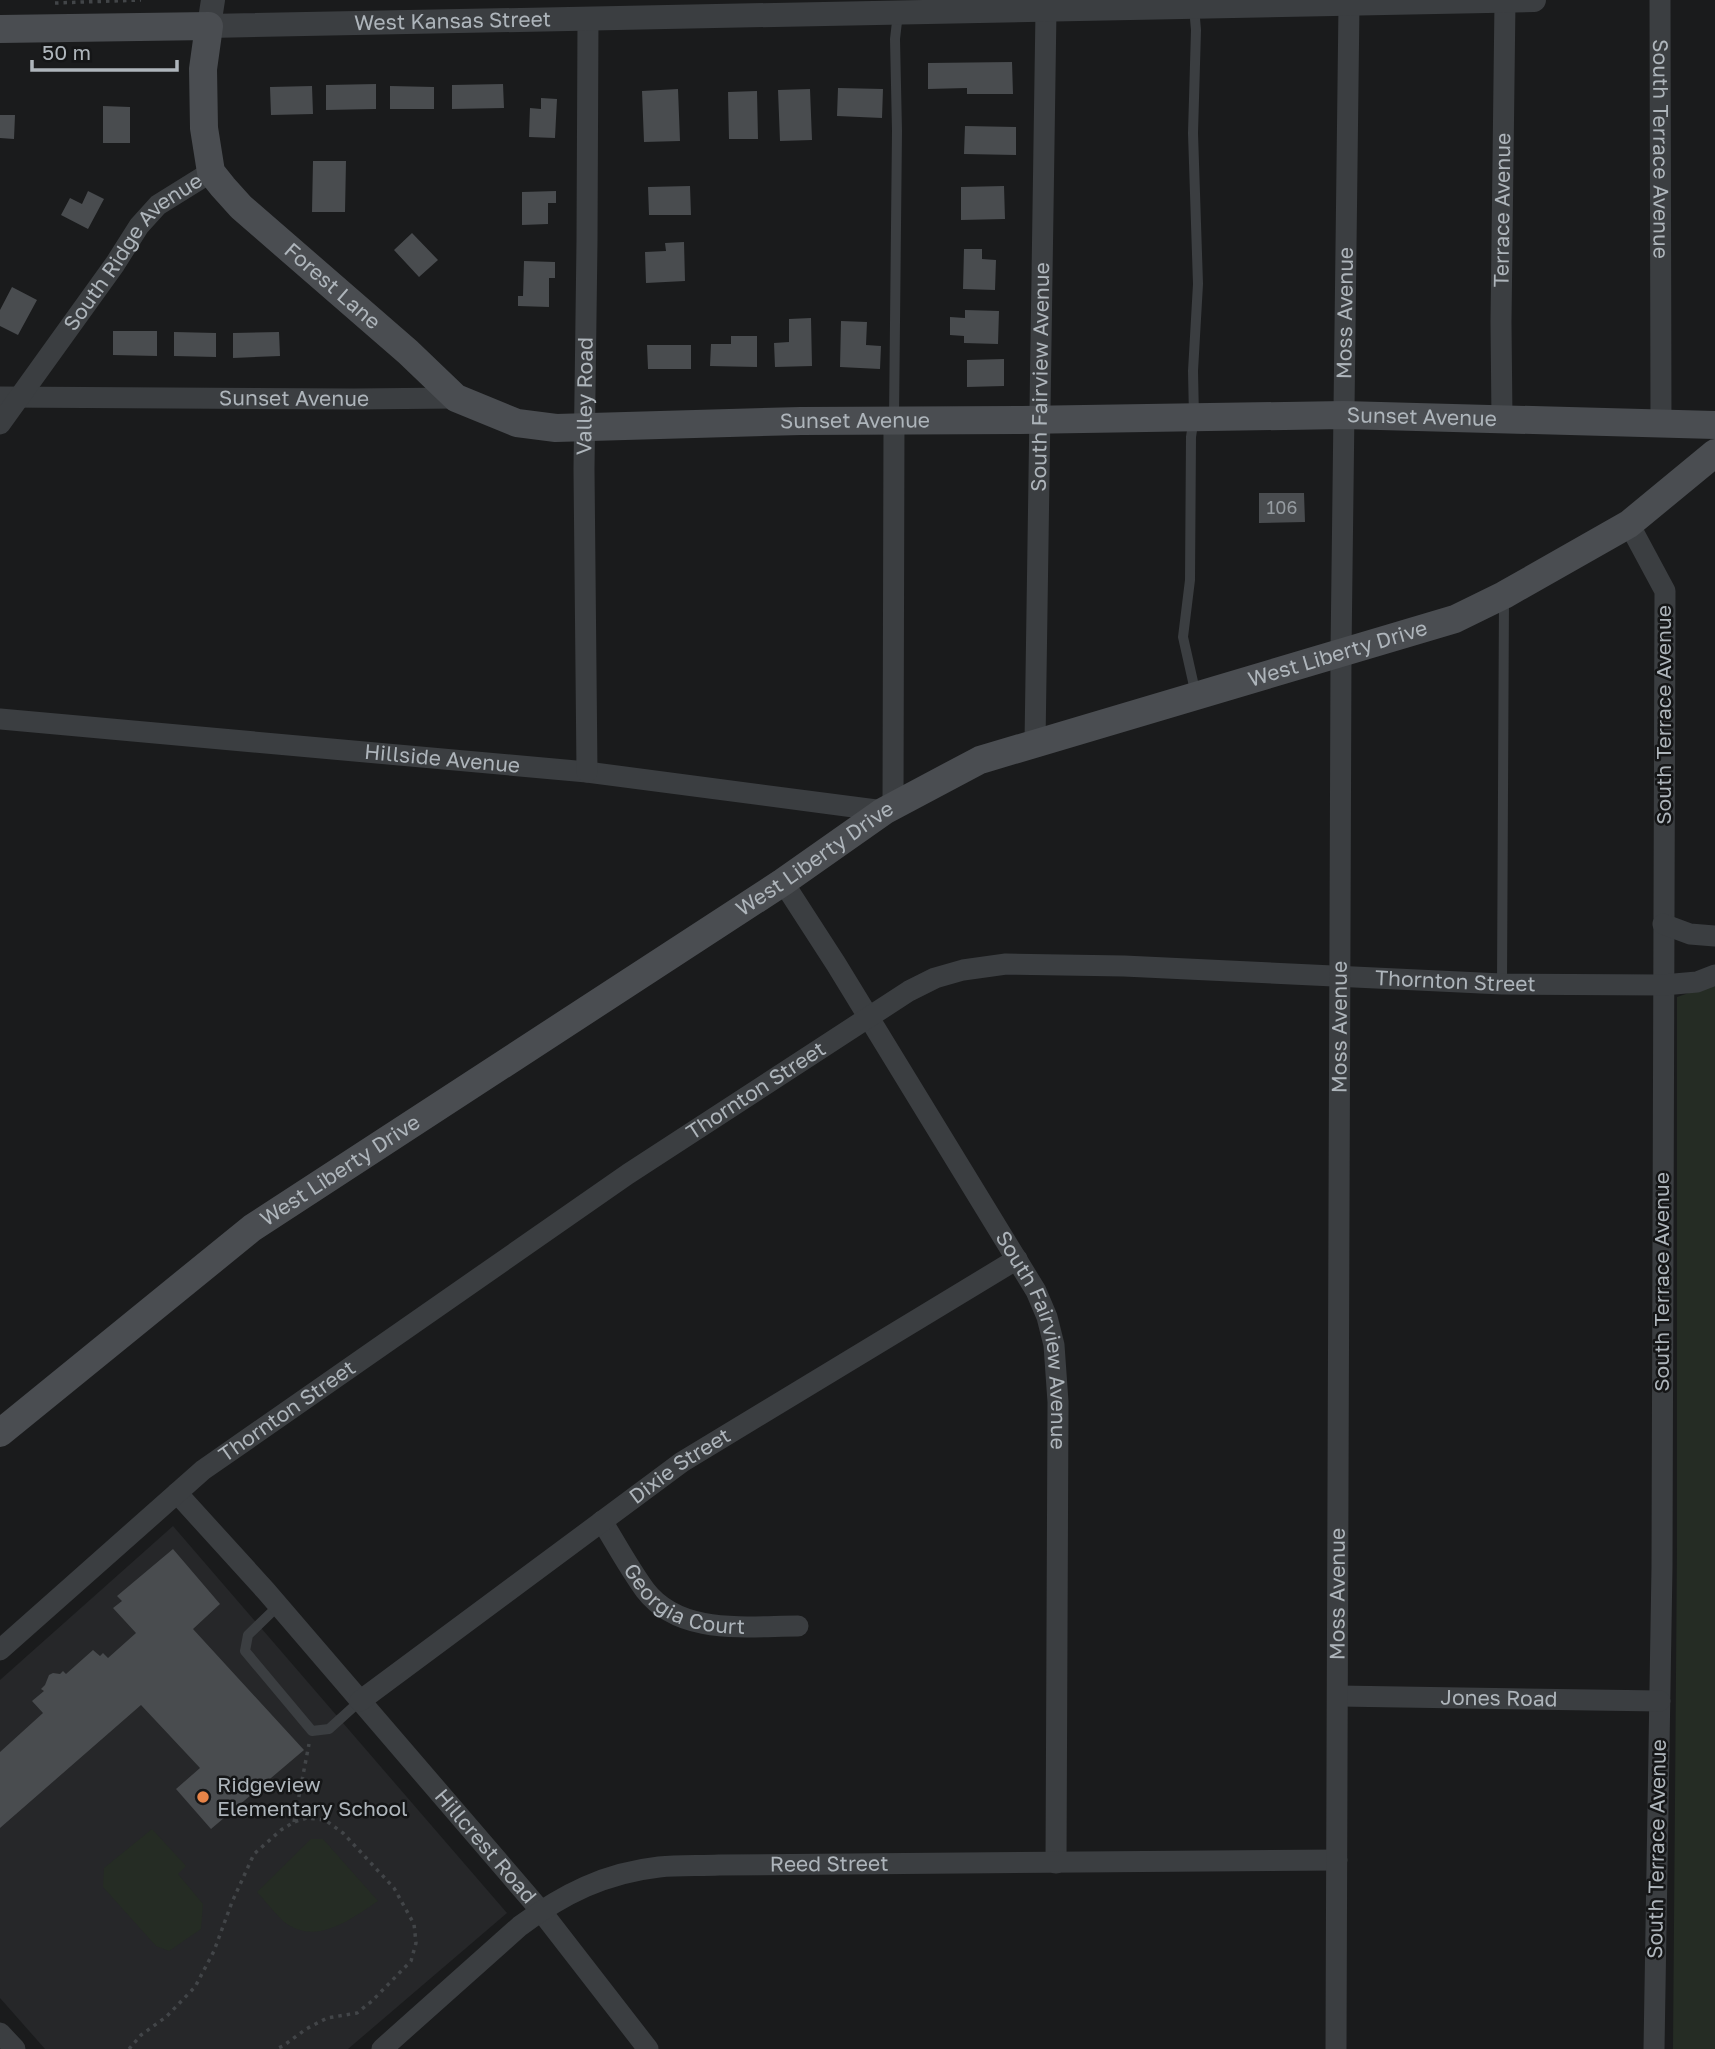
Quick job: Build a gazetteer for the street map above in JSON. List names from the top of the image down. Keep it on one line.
{"streets":{"main road":["West Kansas Street","South Ridge Avenue","Forest Lane","Sunset Avenue","West Liberty Drive"],"street":["South Terrace Avenue","Terrace Avenue","Moss Avenue","South Fairview Avenue","Valley Road","Hillside Avenue","Thornton Street","Dixie Street","Georgia Court","Jones Road","Hillcrest Road","Reed Street"]},"crossings":[["West Kansas Street","Terrace Avenue"],["West Kansas Street","South Ridge Avenue"],["West Kansas Street","Moss Avenue"],["West Kansas Street","South Fairview Avenue"],["West Kansas Street","Valley Road"],["South Terrace Avenue","Sunset Avenue"],["South Terrace Avenue","West Liberty Drive"],["South Terrace Avenue","Thornton Street"],["South Terrace Avenue","Jones Road"],["Terrace Avenue","Sunset Avenue"],["South Ridge Avenue","Forest Lane"],["South Ridge Avenue","Sunset Avenue"],["Forest Lane","Sunset Avenue"],["Moss Avenue","Sunset Avenue"],["Moss Avenue","West Liberty Drive"],["Moss Avenue","Thornton Street"],["Moss Avenue","Jones Road"],["Moss Avenue","Reed Street"],["South Fairview Avenue","Sunset Avenue"],["South Fairview Avenue","West Liberty Drive"],["South Fairview Avenue","Thornton Street"],["South Fairview Avenue","Dixie Street"],["South Fairview Avenue","Reed Street"],["Valley Road","Sunset Avenue"],["Valley Road","Hillside Avenue"],["West Liberty Drive","Hillside Avenue"],["Thornton Street","Hillcrest Road"],["Dixie Street","Georgia Court"],["Dixie Street","Hillcrest Road"],["Hillcrest Road","Reed Street"]],"places":["Ridgeview Elementary School"],"house_numbers":["106"],"scale_bar":"50 m"}
